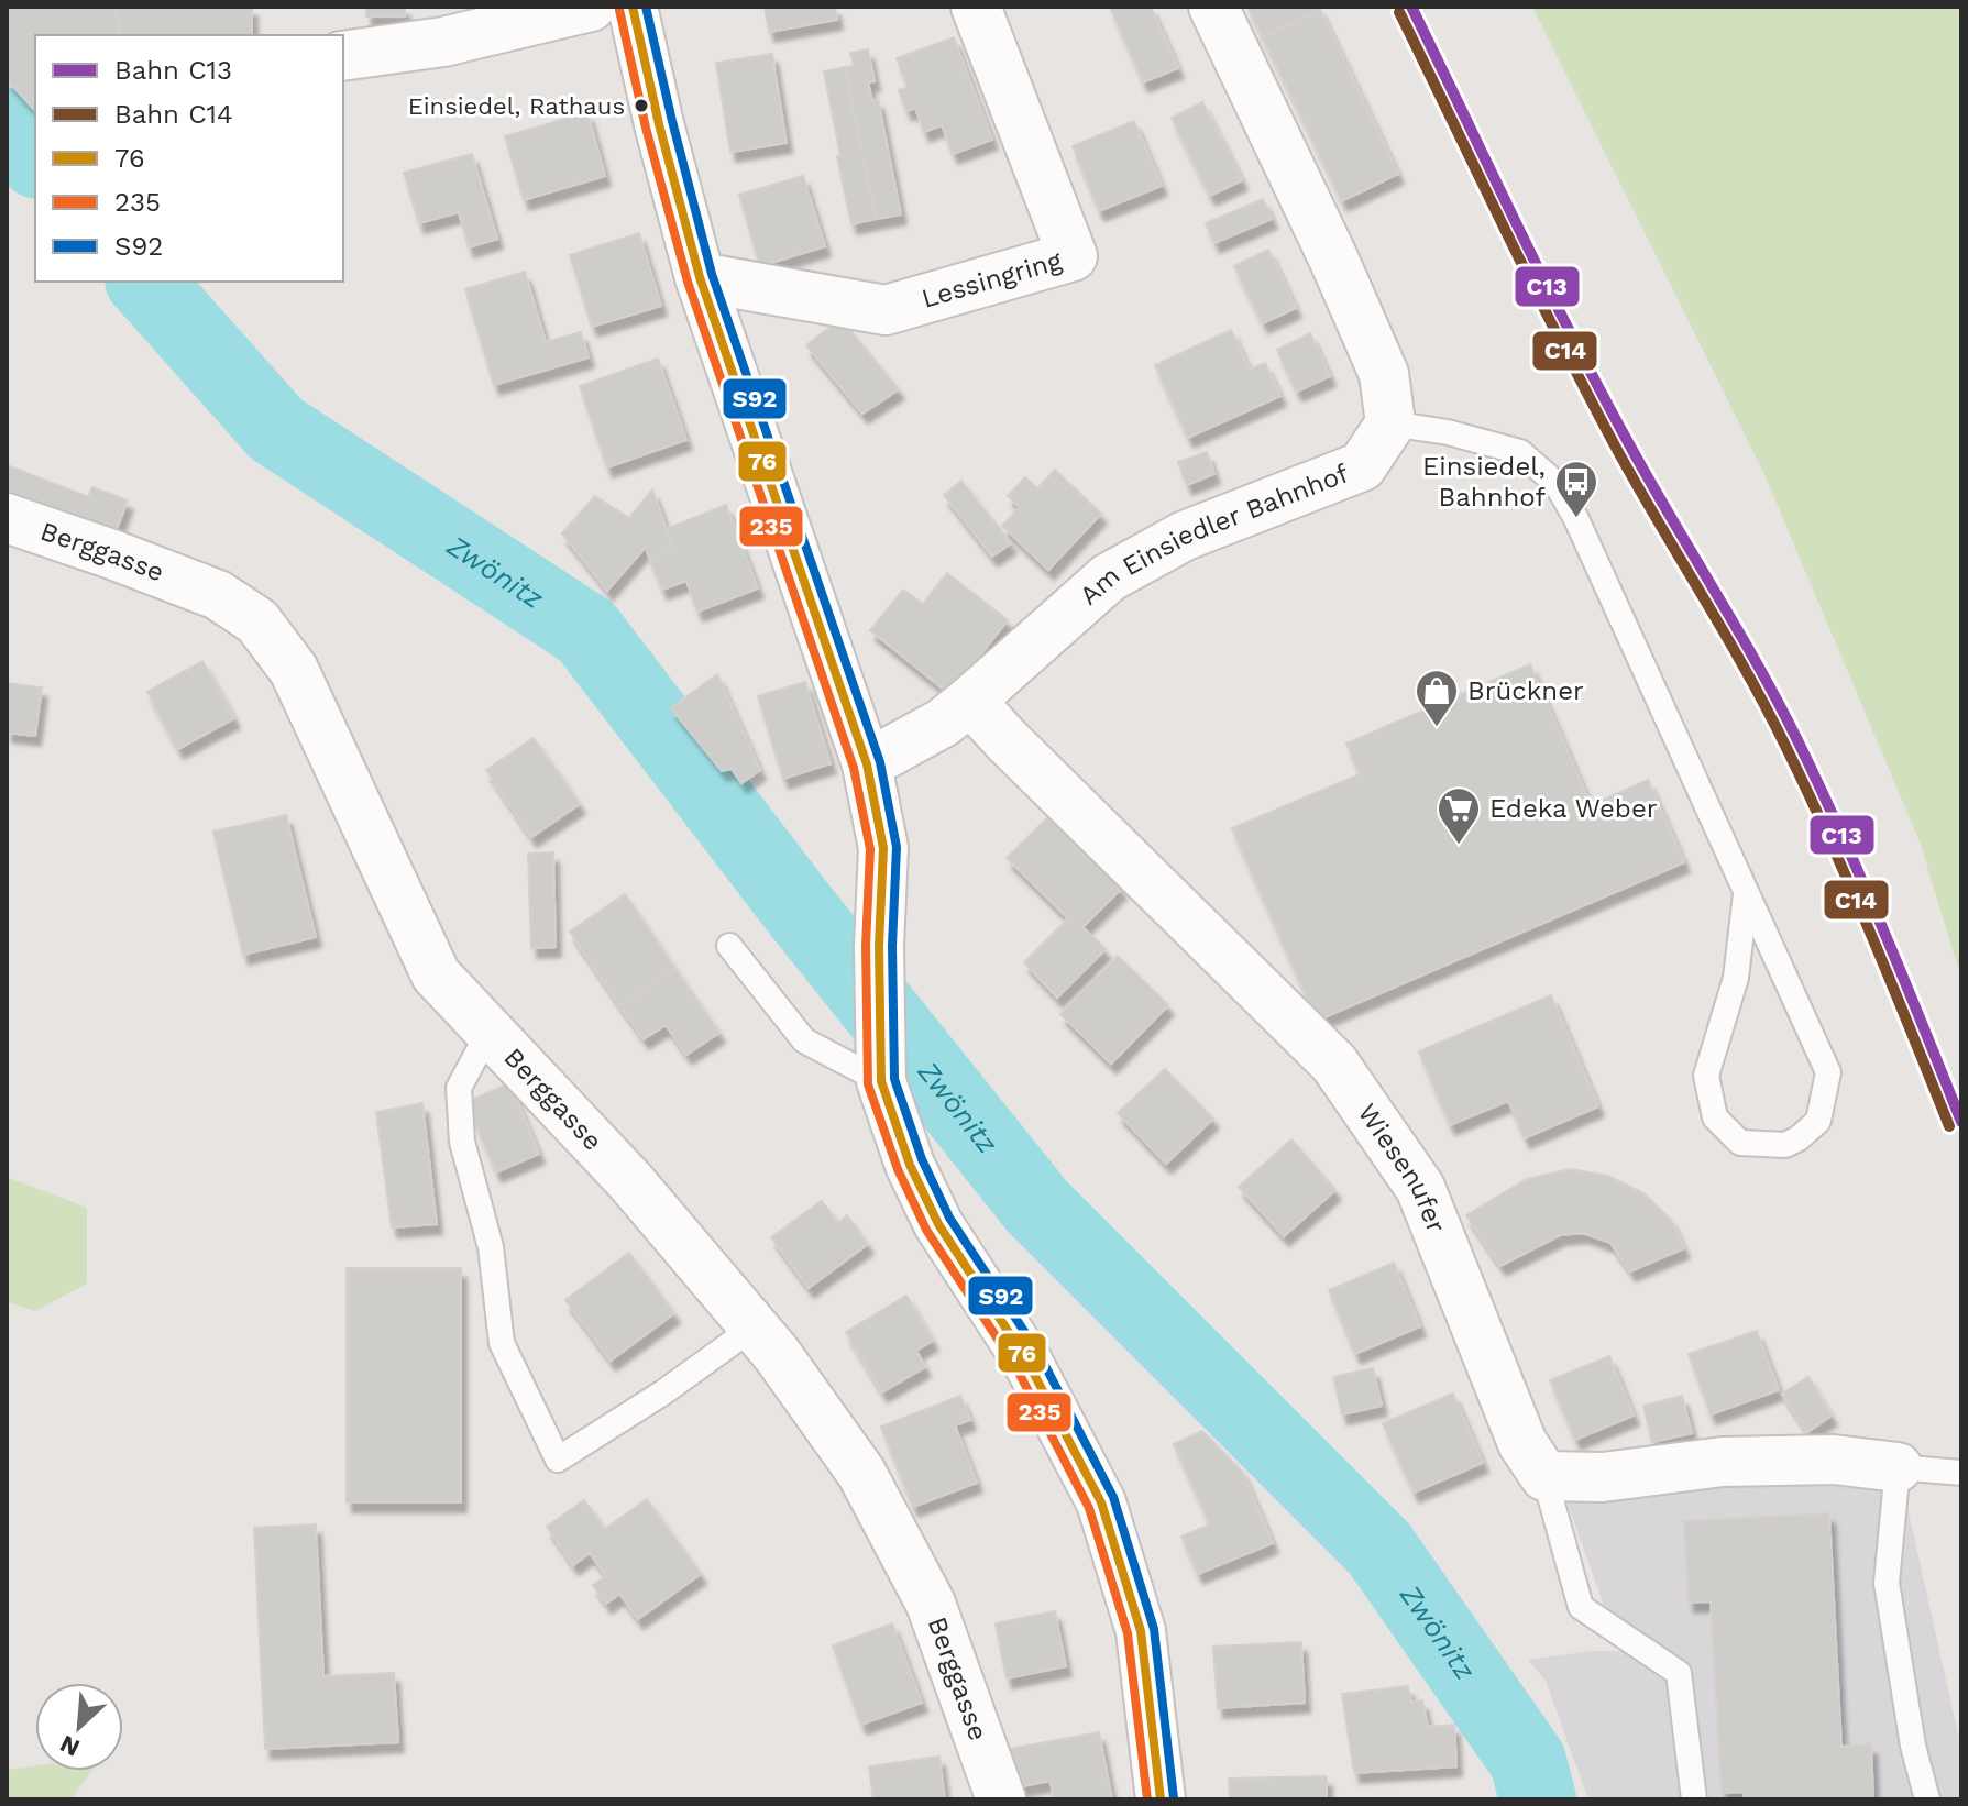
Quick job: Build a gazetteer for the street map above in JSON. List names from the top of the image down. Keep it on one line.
{"streets":{"street":["Lessingring","Am Einsiedler Bahnhof","Berggasse","Wiesenufer"]},"crossings":[["Am Einsiedler Bahnhof","Wiesenufer"]],"water":["Zwönitz"],"places":{"other":["Einsiedel, Rathaus"],"bus stop":["Einsiedel, Bahnhof"],"shop":["Brückner"],"supermarket":["Edeka Weber"]},"lines":["rail line C13","transit line 76","transit line S92","transit line 235","rail line C14"],"legend":["Bahn C13","Bahn C14","76","235","S92"],"north":"bottom left"}
